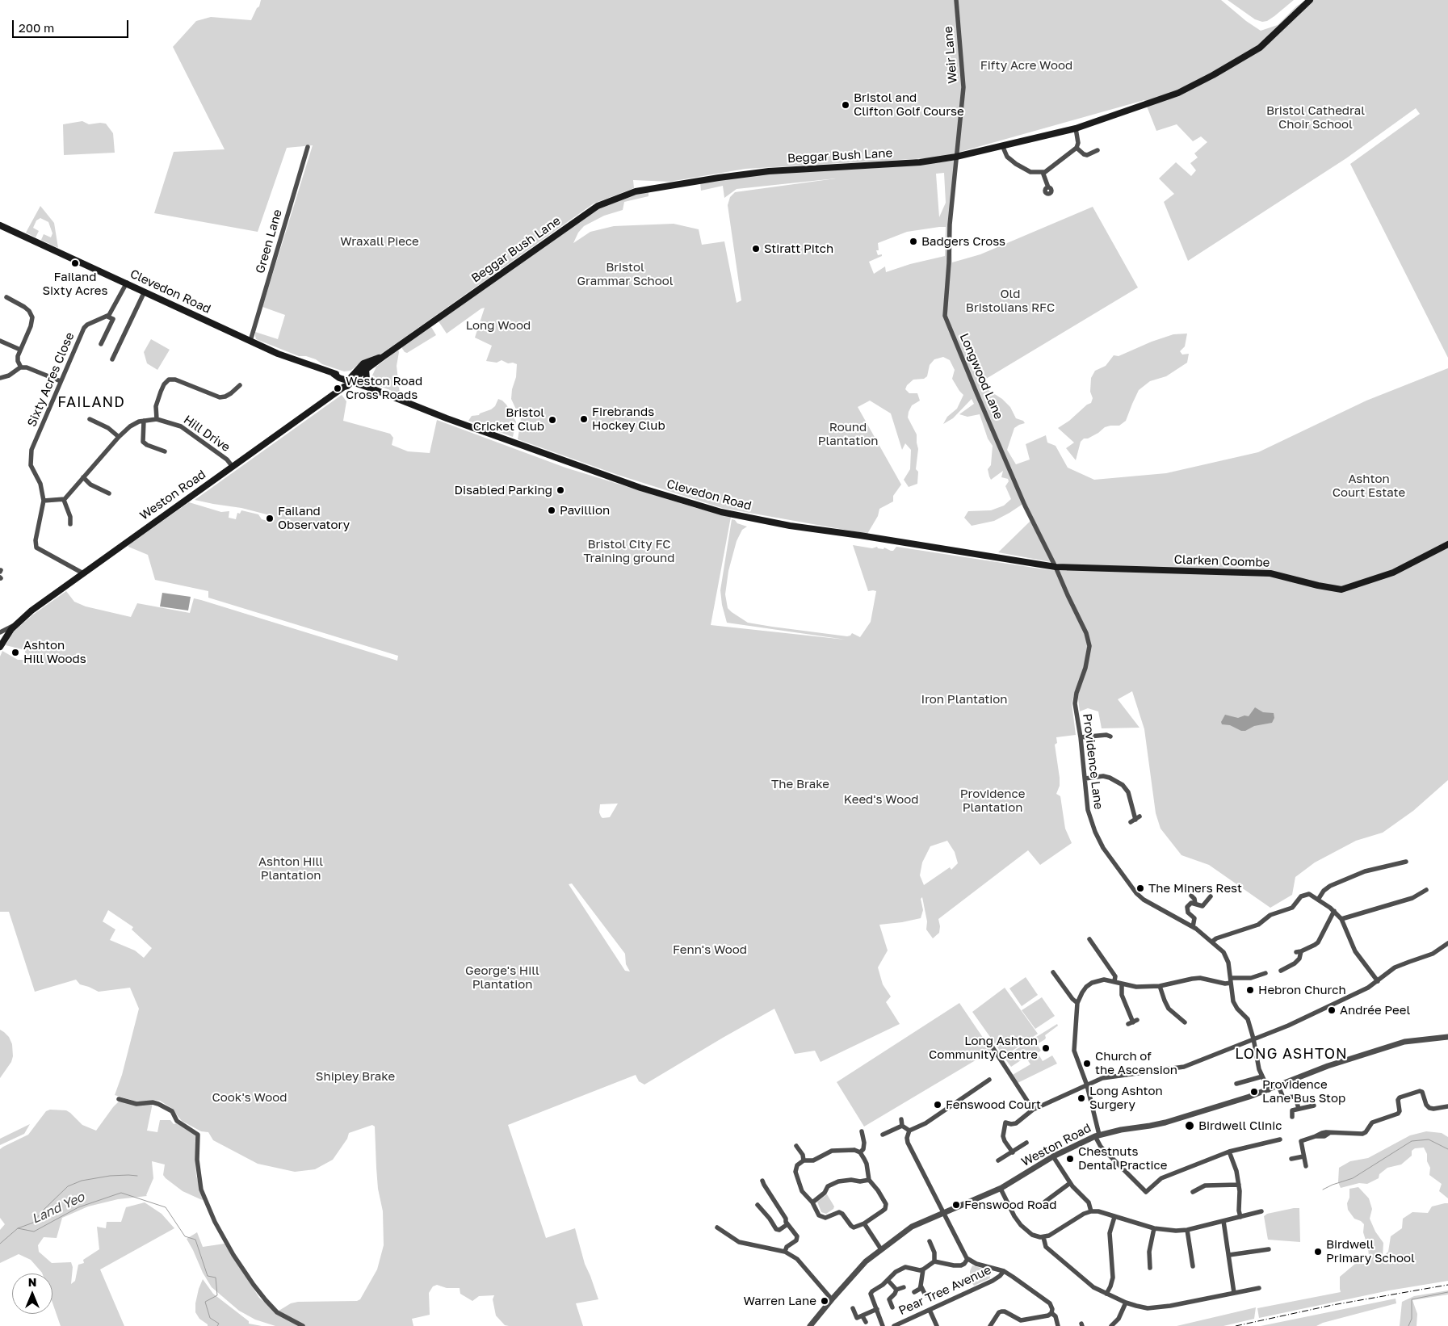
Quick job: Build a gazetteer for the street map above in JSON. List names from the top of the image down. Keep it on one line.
{"streets":{"main road":["Beggar Bush Lane","Clevedon Road","Weston Road","Clarken Coombe"],"street":["Weir Lane","Green Lane","Longwood Lane","Sixty Acres Close","Hill Drive","Providence Lane","Pear Tree Avenue"]},"crossings":[["Weir Lane","Beggar Bush Lane"],["Weir Lane","Longwood Lane"],["Beggar Bush Lane","Clevedon Road"],["Beggar Bush Lane","Longwood Lane"],["Beggar Bush Lane","Weston Road"],["Green Lane","Clevedon Road"],["Clevedon Road","Longwood Lane"],["Clevedon Road","Weston Road"],["Clevedon Road","Clarken Coombe"],["Clevedon Road","Providence Lane"],["Longwood Lane","Clarken Coombe"],["Longwood Lane","Providence Lane"],["Hill Drive","Weston Road"],["Weston Road","Providence Lane"],["Clarken Coombe","Providence Lane"]],"districts":["FAILAND","LONG ASHTON"],"water":["Land Yeo"],"parks":["Fifty Acre Wood","Bristol Cathedral Choir School","Wraxall Piece","Bristol Grammar School","Old Bristolians RFC","Long Wood","Round Plantation","Ashton Court Estate","Bristol City FC Training ground","Iron Plantation","The Brake","Providence Plantation","Keed's Wood","Ashton Hill Plantation","Fenn's Wood","George's Hill Plantation","Shipley Brake","Cook's Wood"],"places":["Bristol and Clifton Golf Course","Badgers Cross","Stiratt Pitch","Failand Sixty Acres","Weston Road Cross Roads","Firebrands Hockey Club","Bristol Cricket Club","Disabled Parking","Pavillion","Failand Observatory","Ashton Hill Woods","The Miners Rest","Hebron Church","Andrée Peel","Long Ashton Community Centre","Church of the Ascension","Providence Lane Bus Stop","Long Ashton Surgery","Fenswood Court","Birdwell Clinic","Chestnuts Dental Practice","Fenswood Road","Birdwell Primary School","Warren Lane"],"scale_bar":"200 m","north":"top"}
